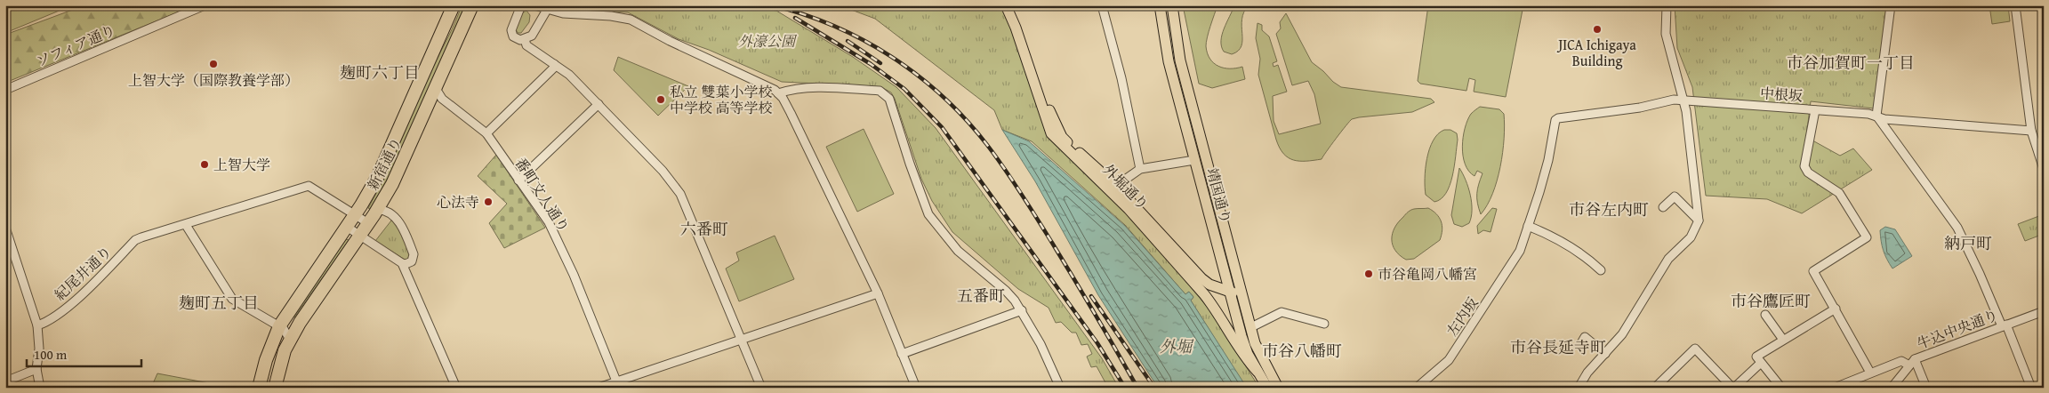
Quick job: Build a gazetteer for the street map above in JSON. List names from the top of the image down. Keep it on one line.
{"streets":{"highway":["新宿通り"],"main road":["外堀通り","靖国通り"],"street":["ソフィア通り","中根坂","番町文人通り","紀尾井通り","左内坂","牛込中央通り"]},"crossings":[["中根坂","左内坂"],["新宿通り","番町文人通り"],["新宿通り","紀尾井通り"],["外堀通り","靖国通り"]],"districts":["市谷加賀町一丁目","麹町六丁目","市谷左内町","六番町","納戸町","五番町","市谷鷹匠町","麹町五丁目","市谷長延寺町","市谷八幡町"],"water":["外堀"],"parks":["外濠公園"],"places":["JICA Ichigaya Building","上智大学（国際教養学部）","私立 雙葉小学校 中学校 高等学校","上智大学","心法寺","市谷亀岡八幡宮"],"scale_bar":"100 m"}
